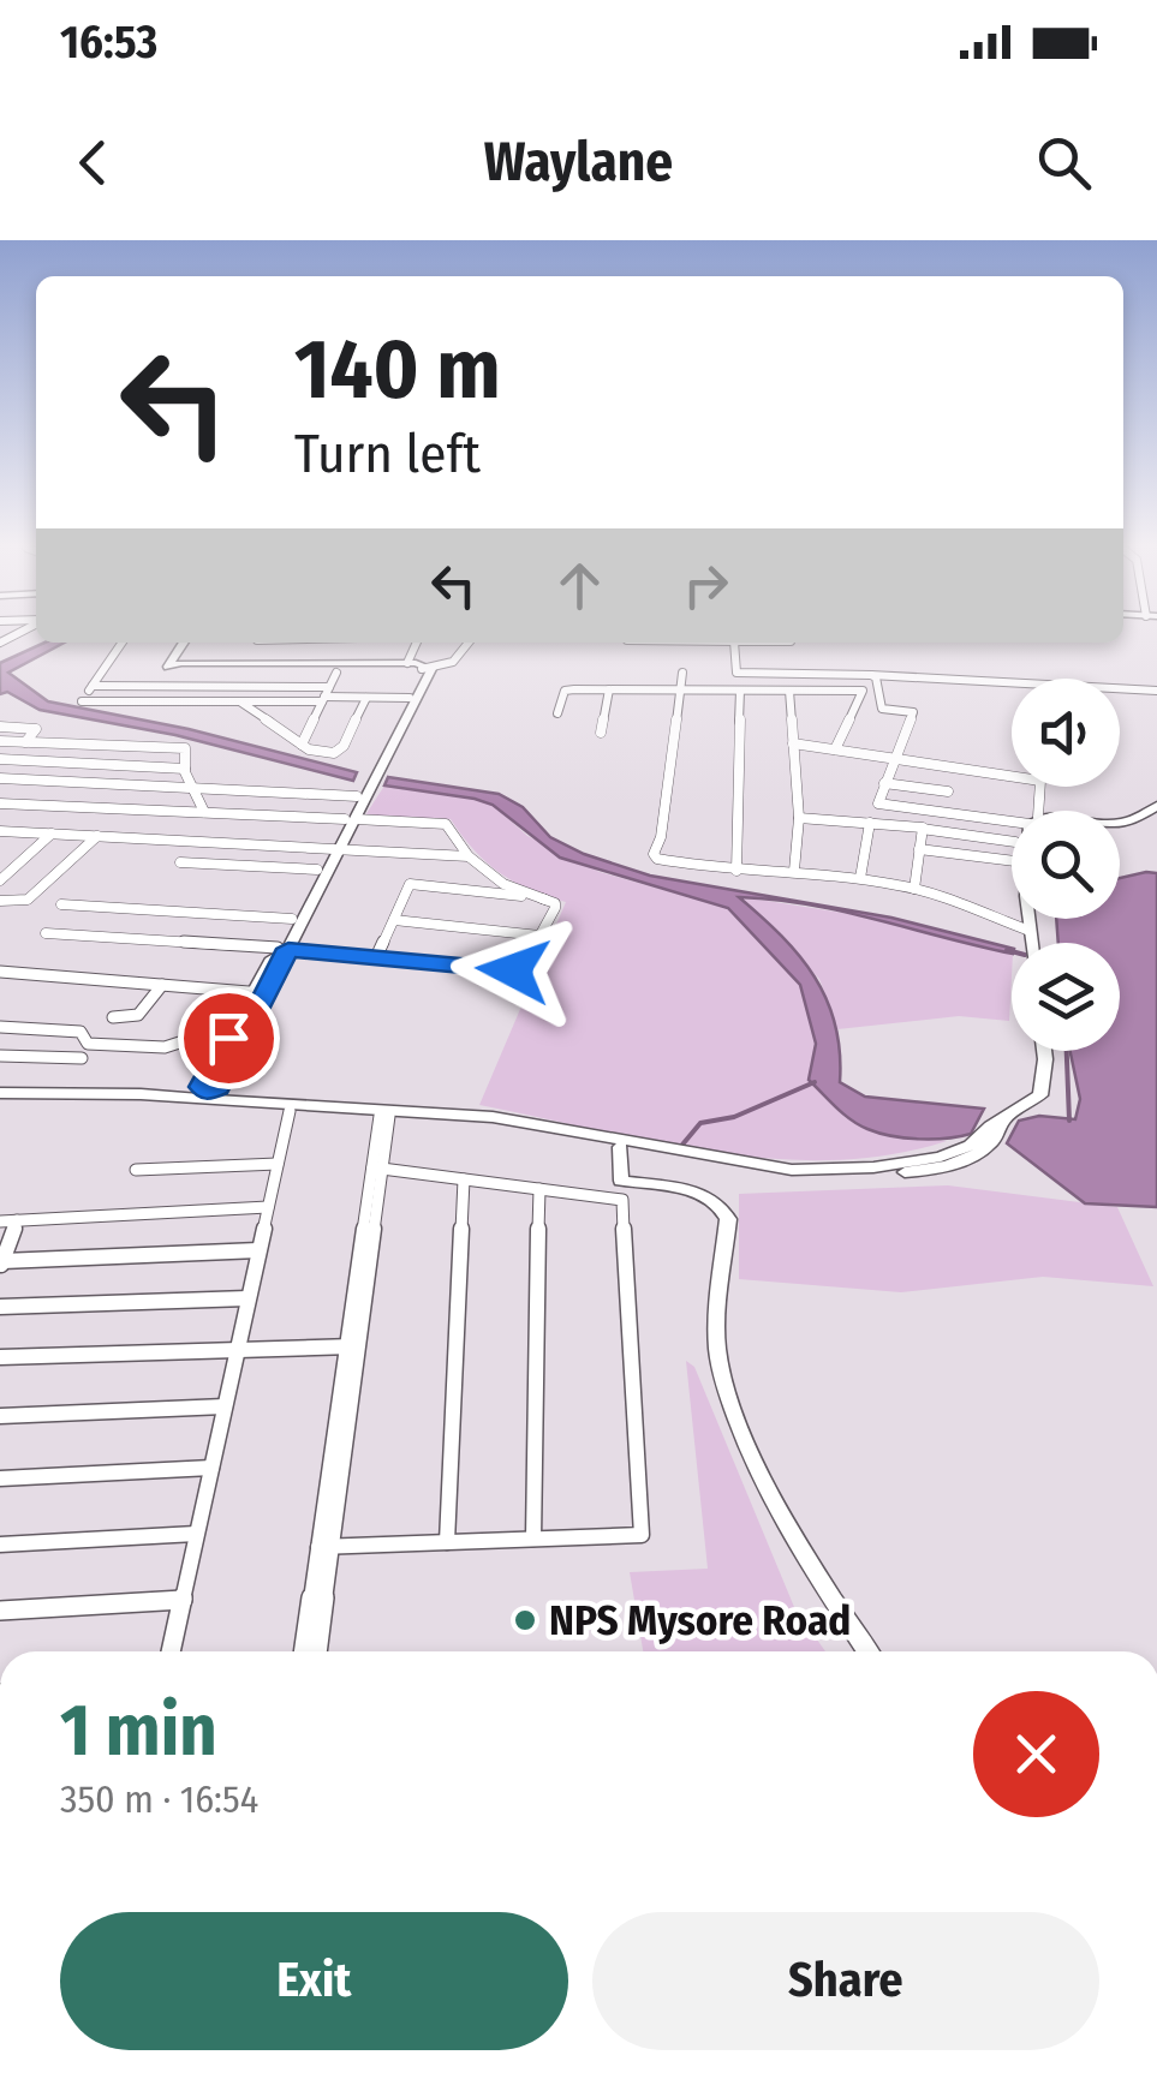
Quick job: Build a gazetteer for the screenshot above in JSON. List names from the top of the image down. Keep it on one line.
{"places":["NPS Mysore Road"],"page":{"status":"16:53","header":"Waylane","turn":["140 m","Turn left"],"heading":["1 min","350 m · 16:54"],"buttons":["Exit","Share"]}}
